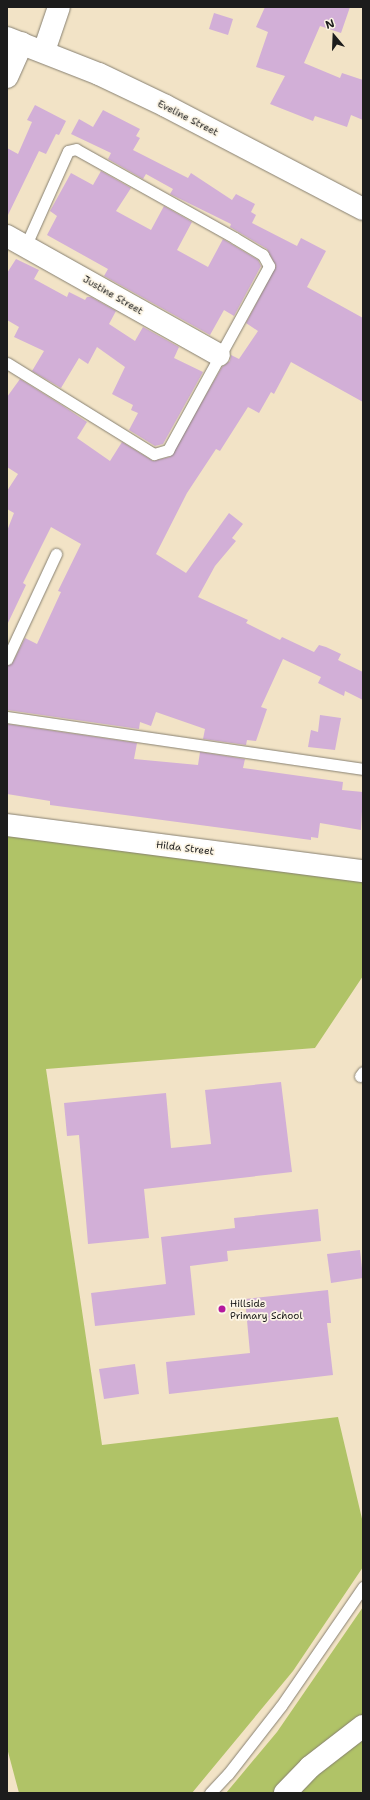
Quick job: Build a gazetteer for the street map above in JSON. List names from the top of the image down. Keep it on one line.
{"streets":{"street":["Eveline Street","Justine Street","Hilda Street"]},"places":["Hillside Primary School"],"north":"top"}
